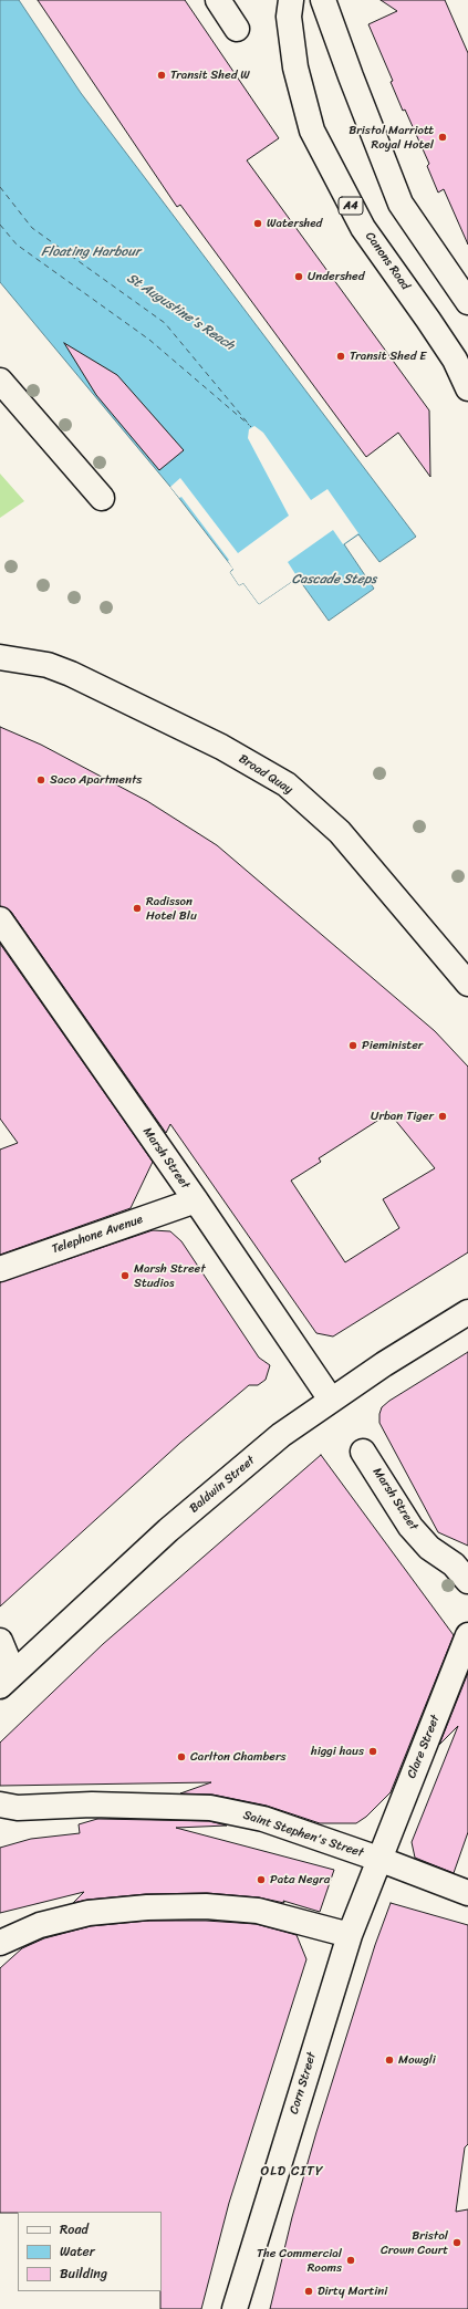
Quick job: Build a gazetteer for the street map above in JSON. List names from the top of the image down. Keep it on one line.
{"streets":{"street":["A4","Canons Road","Broad Quay","Marsh Street","Telephone Avenue","Baldwin Street","Clare Street","Saint Stephen's Street","Corn Street"]},"crossings":[["Marsh Street","Telephone Avenue"],["Marsh Street","Baldwin Street"],["Clare Street","Saint Stephen's Street"],["Clare Street","Corn Street"],["Saint Stephen's Street","Corn Street"]],"districts":["OLD CITY"],"water":["Floating Harbour","St Augustine's Reach","Cascade Steps"],"places":["Transit Shed W","Bristol Marriott Royal Hotel","Watershed","Undershed","Transit Shed E","Saco Apartments","Radisson Hotel Blu","Pieminister","Urban Tiger","Marsh Street Studios","higgi haus","Carlton Chambers","Pata Negra","Mowgli","Bristol Crown Court","The Commercial Rooms","Dirty Martini"],"legend":["Road","Water","Building"]}
